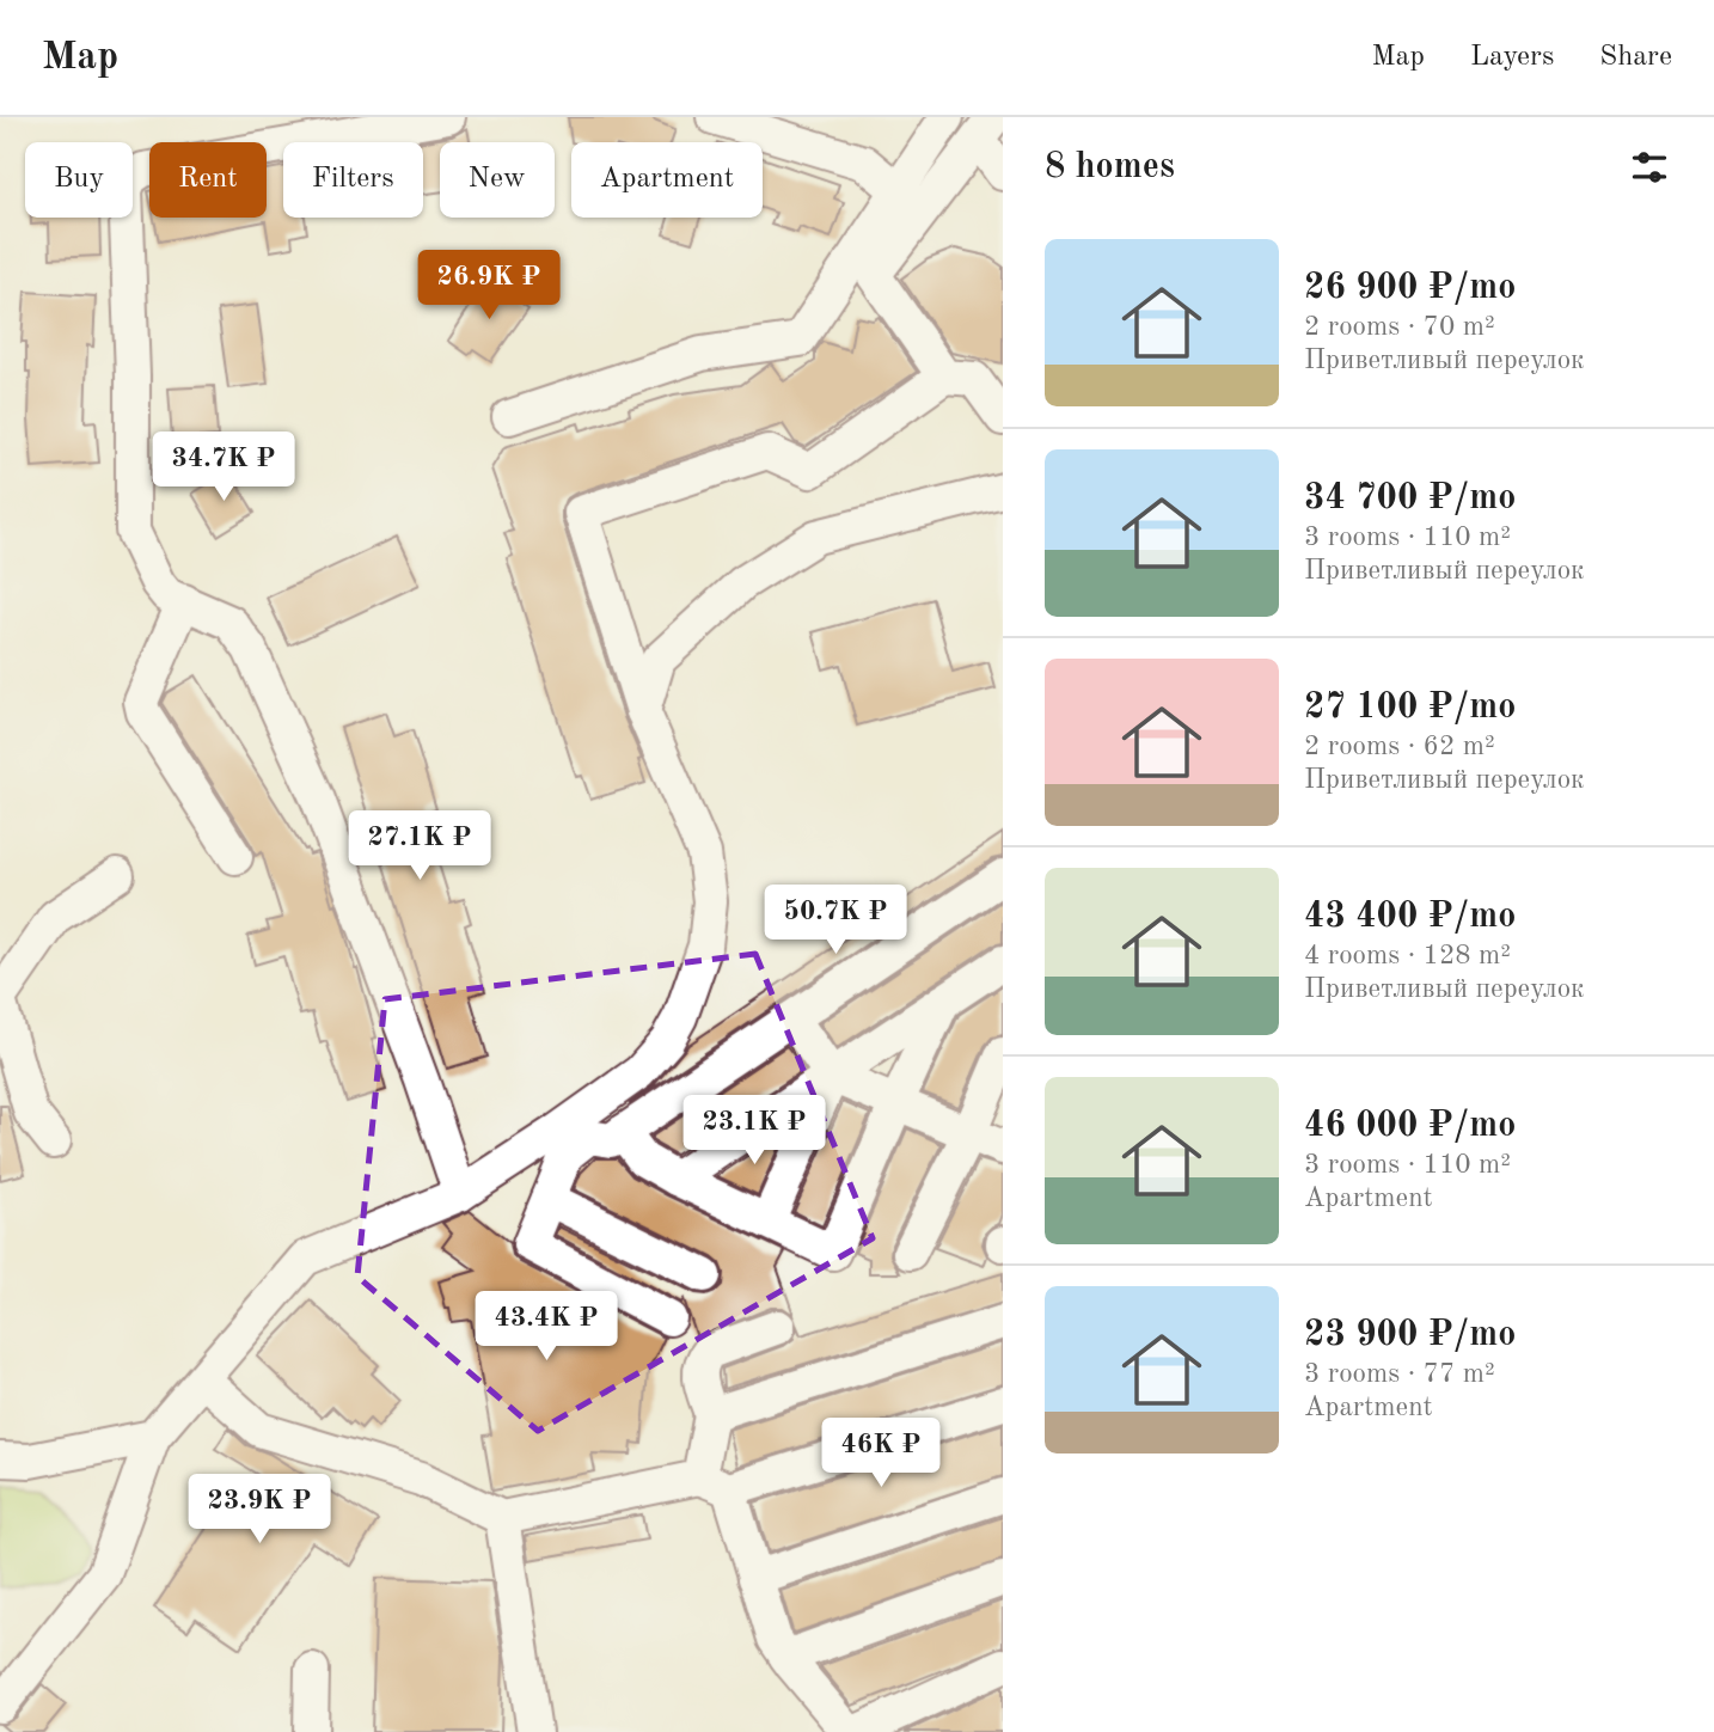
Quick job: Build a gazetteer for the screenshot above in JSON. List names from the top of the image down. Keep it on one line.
{"page":{"header":"Map","nav":["Map","Layers","Share"],"heading":"8 homes","chip":["Buy","Rent","Filters","New","Apartment"],"list":[{"name":"26 900 ₽/mo","note":"2 rooms · 70 m² · Приветливый переулок"},{"name":"34 700 ₽/mo","note":"3 rooms · 110 m² · Приветливый переулок"},{"name":"27 100 ₽/mo","note":"2 rooms · 62 m² · Приветливый переулок"},{"name":"43 400 ₽/mo","note":"4 rooms · 128 m² · Приветливый переулок"},{"name":"46 000 ₽/mo","note":"3 rooms · 110 m² · Apartment"},{"name":"23 900 ₽/mo","note":"3 rooms · 77 m² · Apartment"}],"price":["26.9K ₽","34.7K ₽","27.1K ₽","50.7K ₽","23.1K ₽","43.4K ₽","46K ₽","23.9K ₽"]}}
